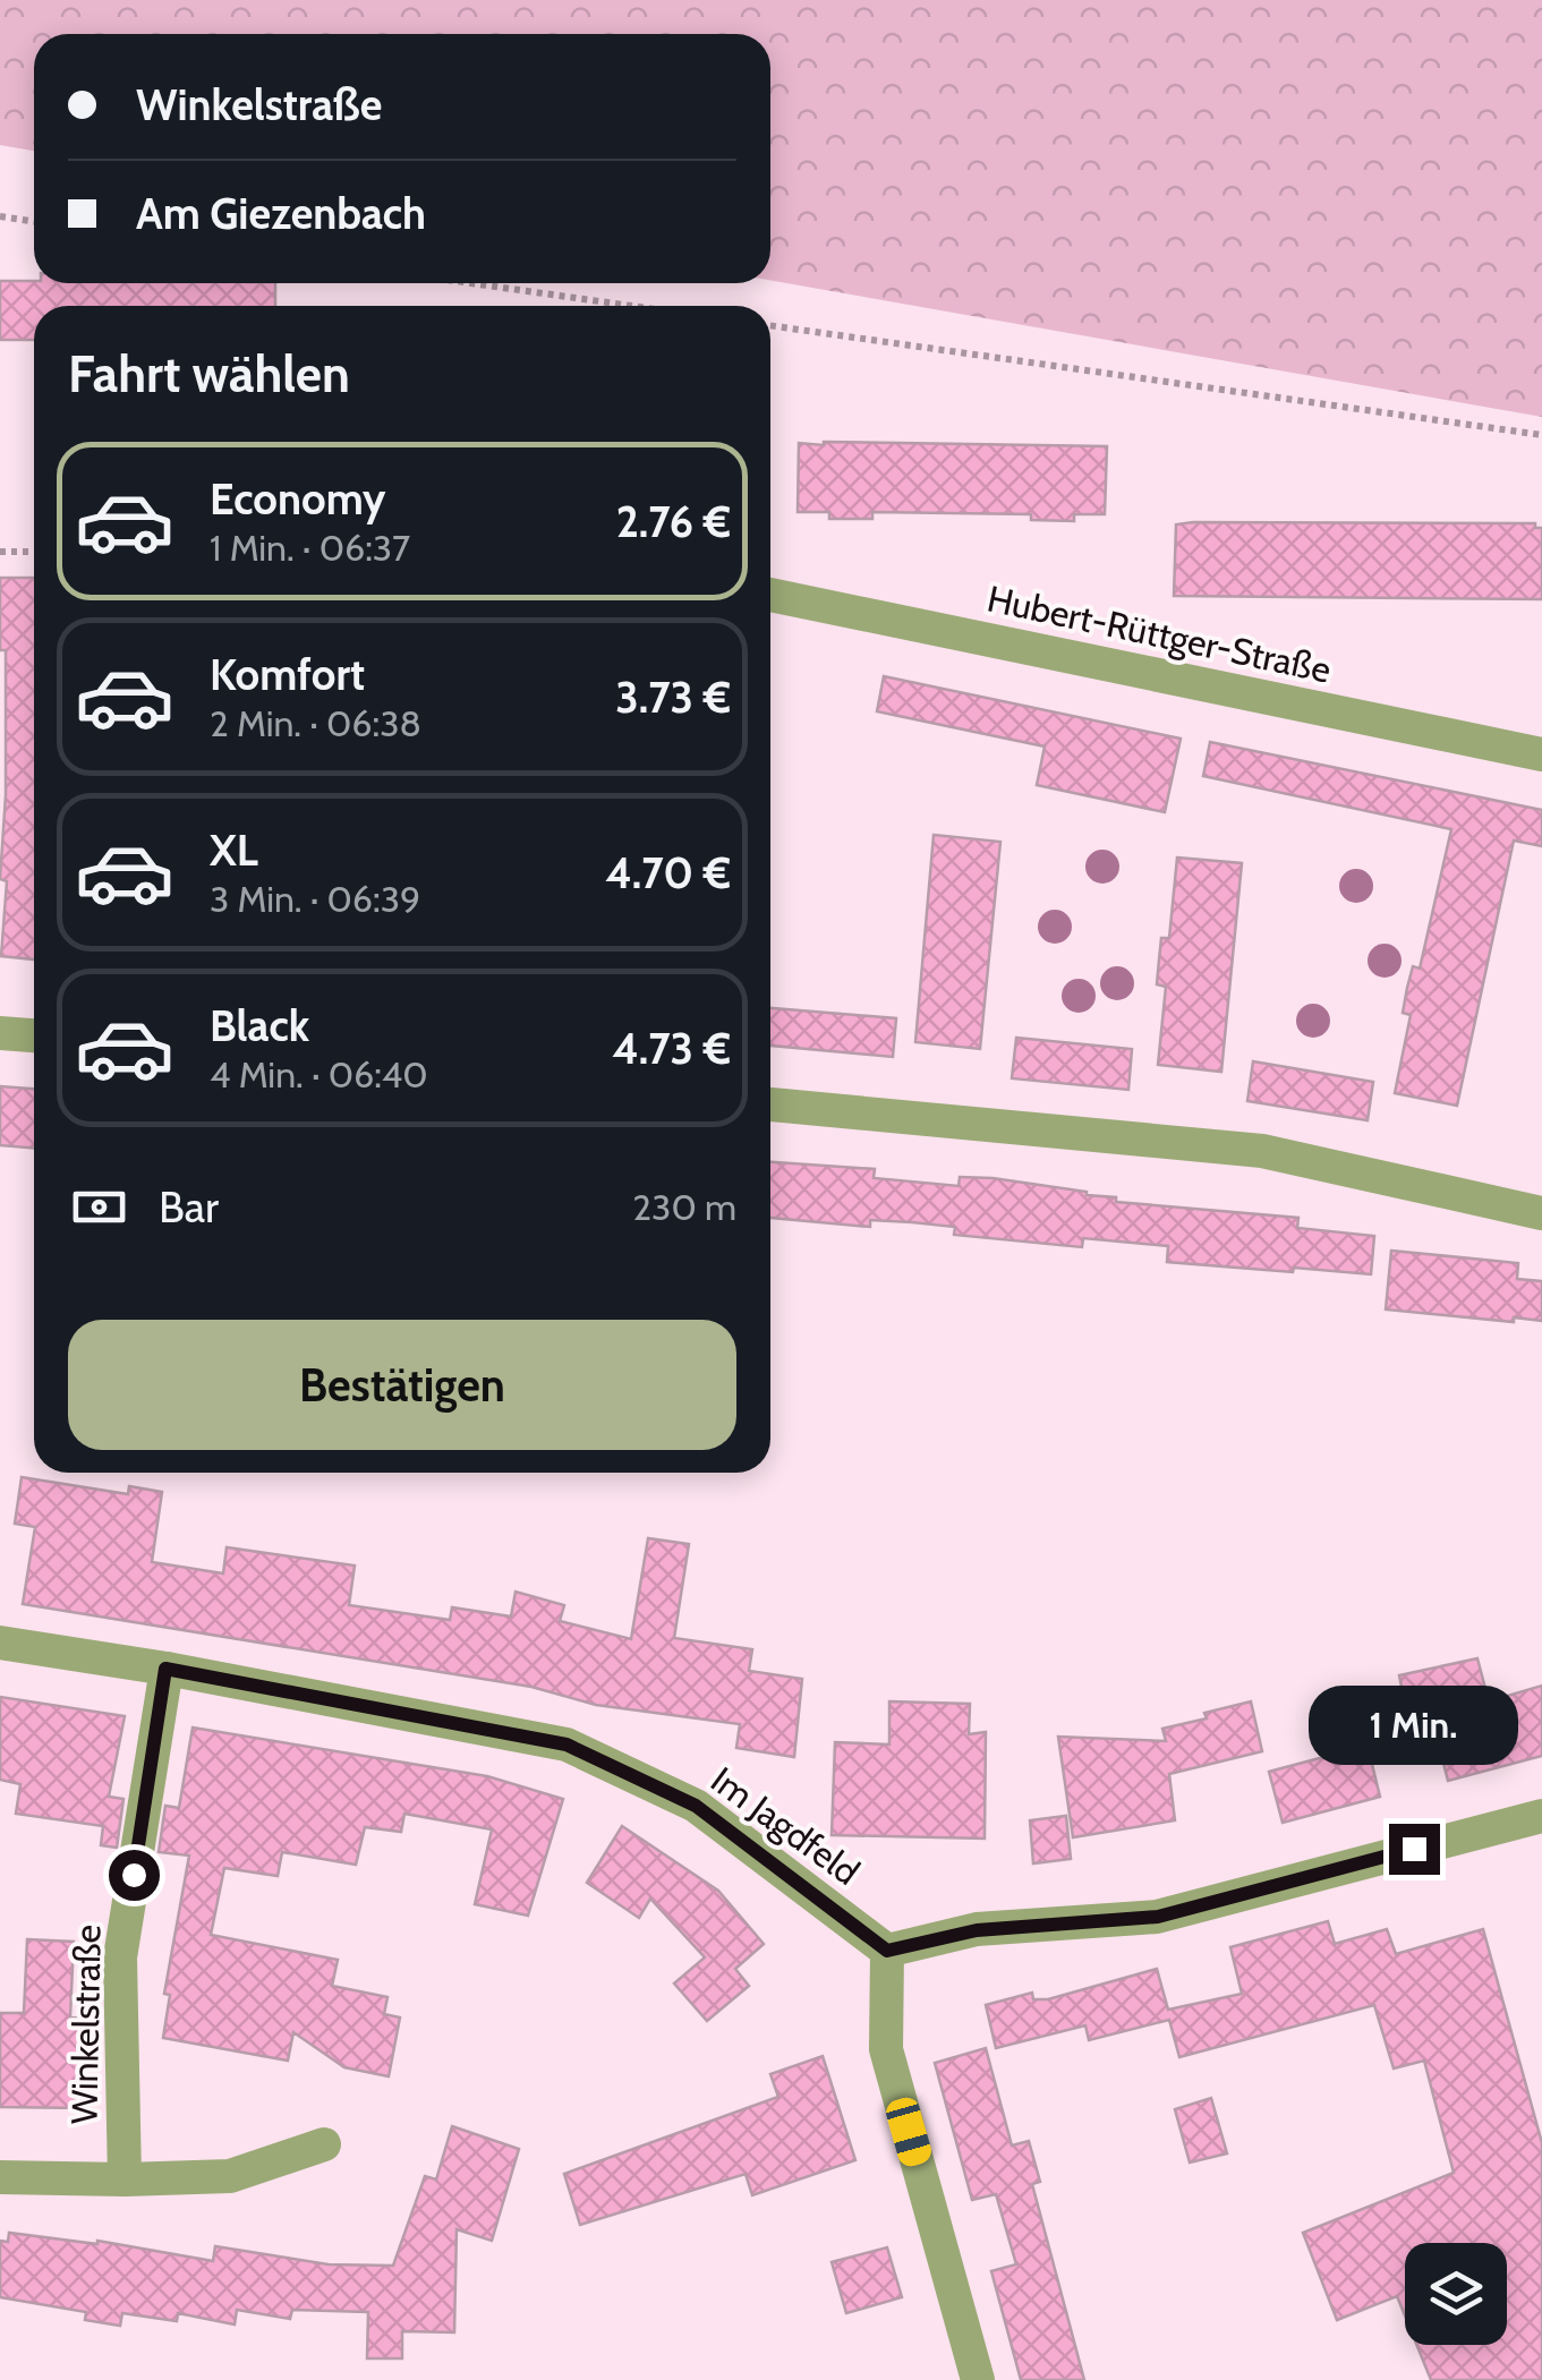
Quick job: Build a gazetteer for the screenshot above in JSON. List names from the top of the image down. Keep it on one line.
{"streets":{"street":["Hubert-Rüttger-Straße","Im Jagdfeld","Winkelstraße"]},"crossings":[["Im Jagdfeld","Winkelstraße"]],"page":{"banner":["Winkelstraße","Am Giezenbach"],"heading":"Fahrt wählen","list":[{"name":"Economy","note":"1 Min. · 06:37","value":"2.76 €"},{"name":"Komfort","note":"2 Min. · 06:38","value":"3.73 €"},{"name":"XL","note":"3 Min. · 06:39","value":"4.70 €"},{"name":"Black","note":"4 Min. · 06:40","value":"4.73 €"}],"pay":["Bar","230 m"],"buttons":"Bestätigen","bubble":"1 Min."}}
